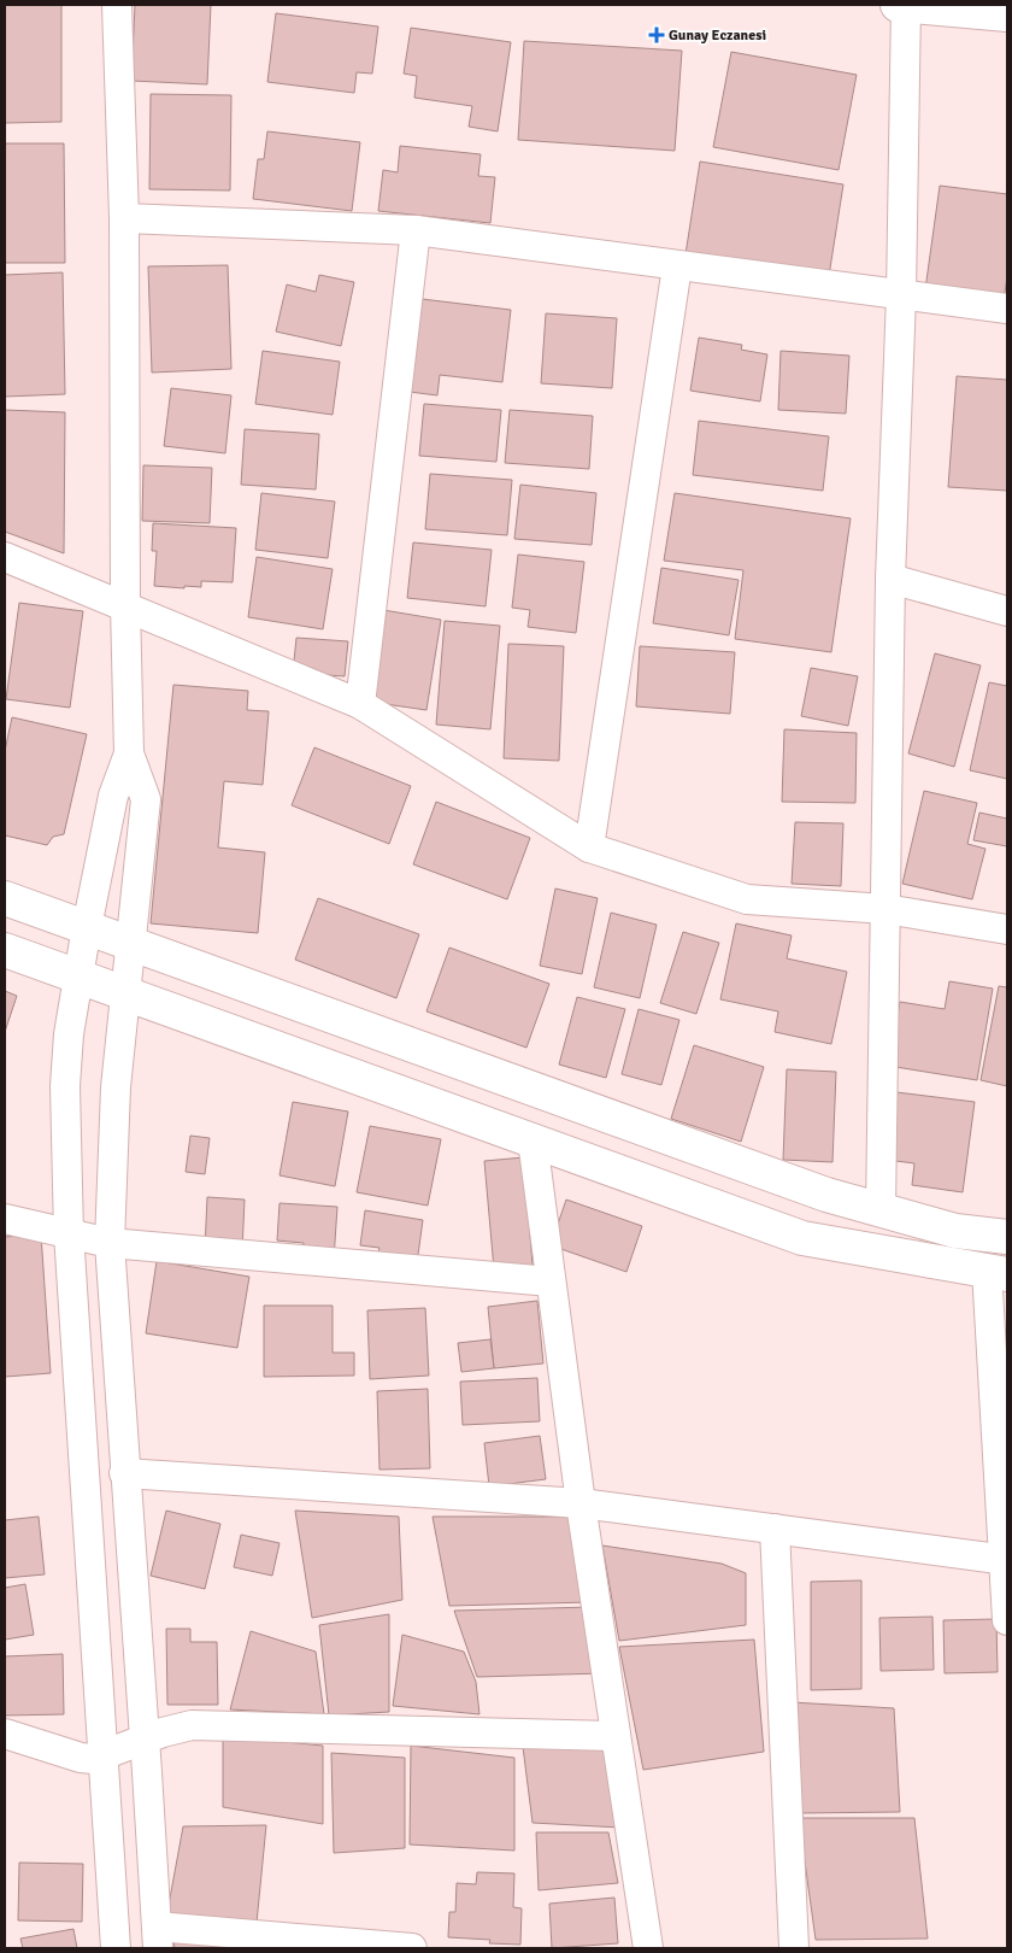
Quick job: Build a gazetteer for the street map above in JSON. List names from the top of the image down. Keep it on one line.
{"places":{"health":["Gunay Eczanesi"]}}
